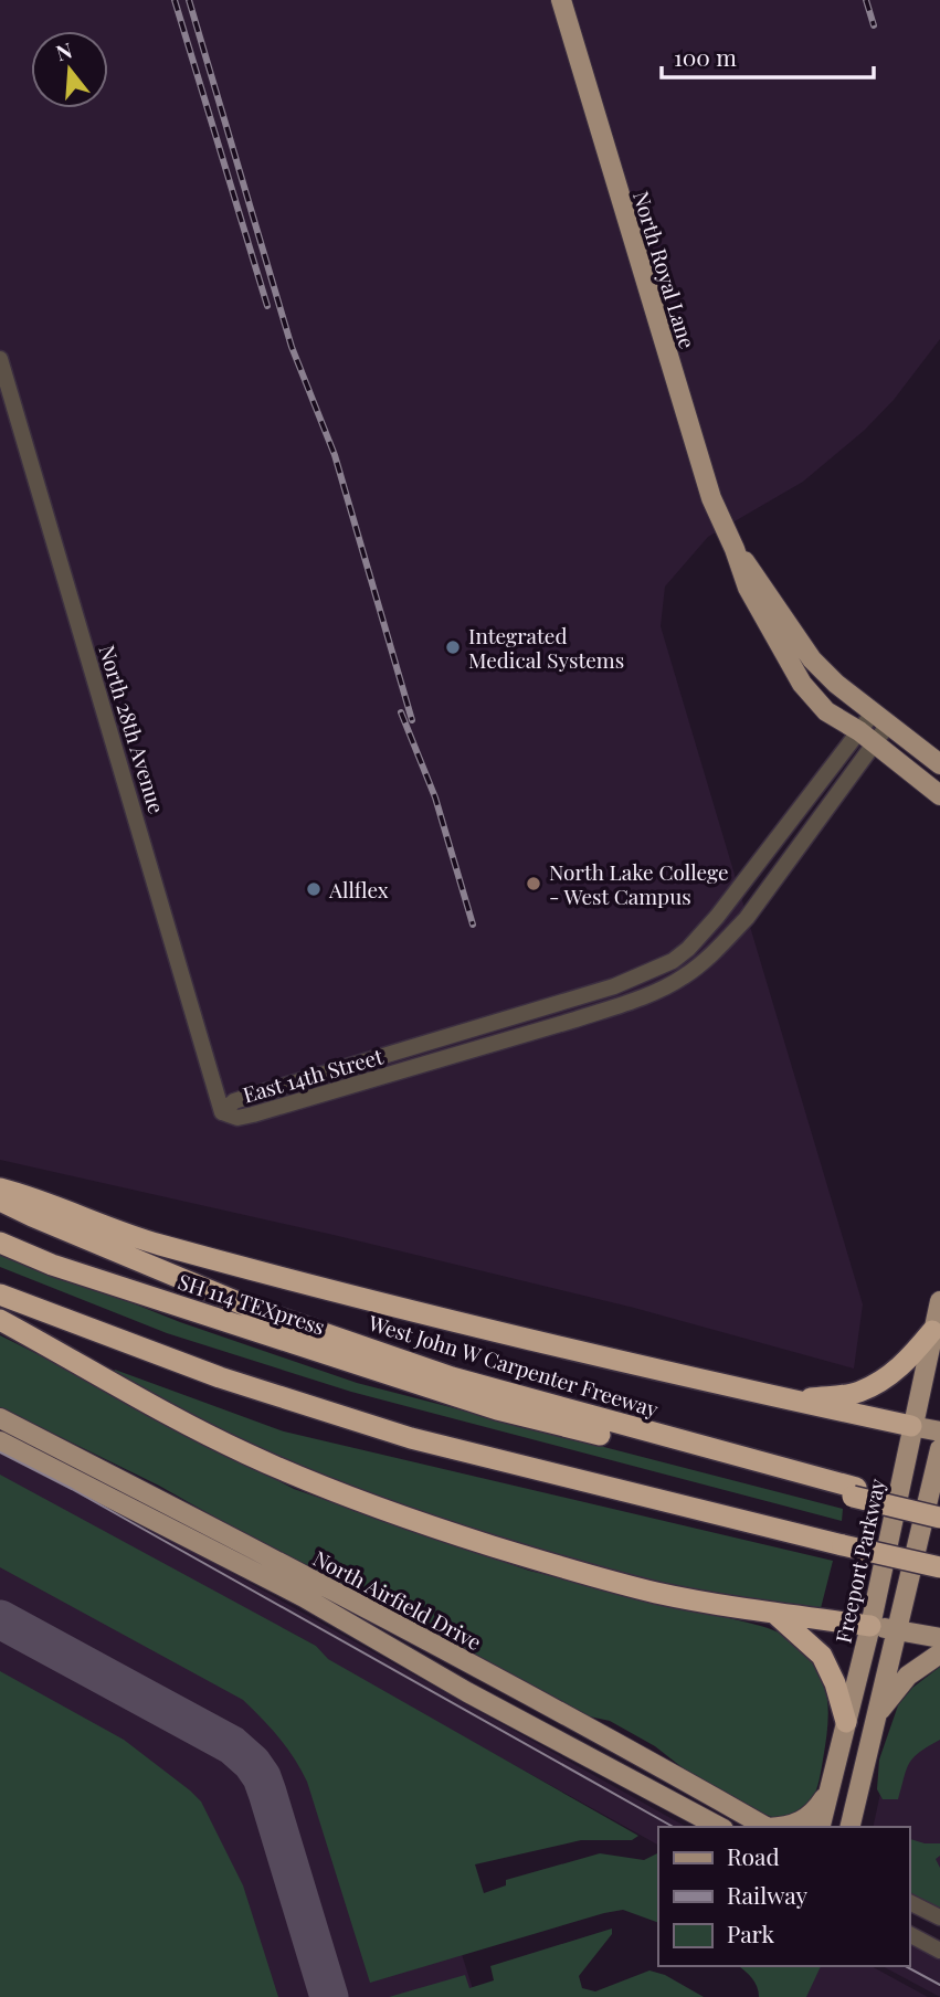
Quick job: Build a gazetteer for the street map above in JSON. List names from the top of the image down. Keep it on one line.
{"streets":{"highway":["SH 114 TEXpress","West John W Carpenter Freeway"],"main road":["North Royal Lane","Freeport Parkway","North Airfield Drive"],"street":["North 28th Avenue","East 14th Street"]},"crossings":[["North Royal Lane","East 14th Street"],["North 28th Avenue","East 14th Street"],["SH 114 TEXpress","West John W Carpenter Freeway"]],"places":["Integrated Medical Systems","North Lake College - West Campus","Allflex"],"legend":["Road","Railway","Park"],"scale_bar":"100 m","north":"top"}
